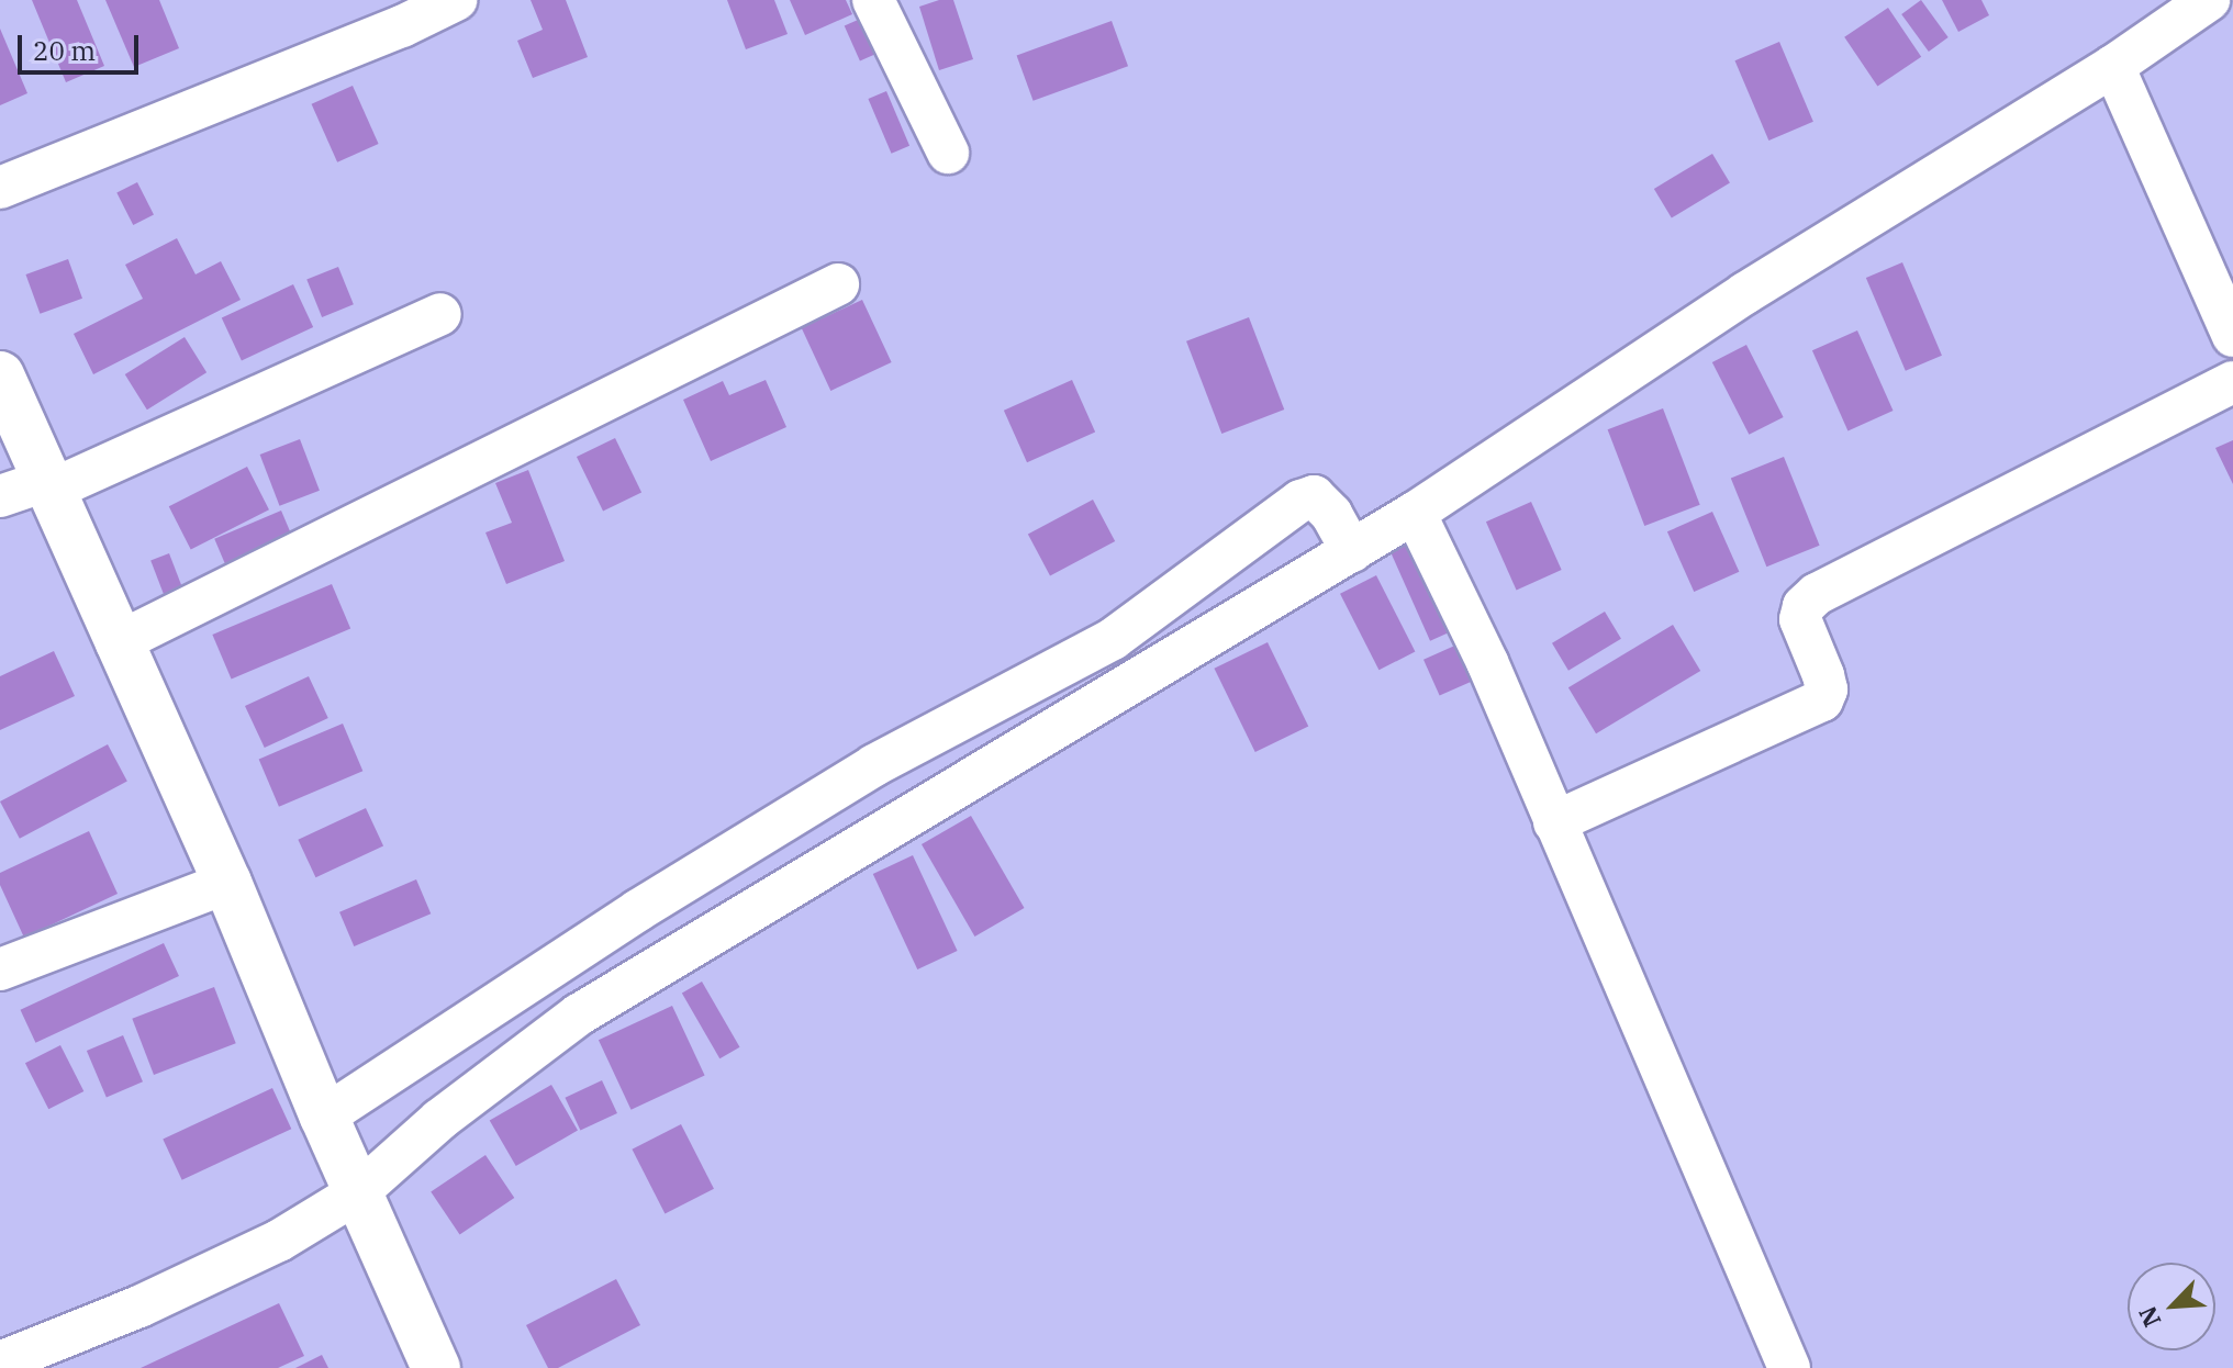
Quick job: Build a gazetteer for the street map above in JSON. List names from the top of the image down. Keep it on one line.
{"scale_bar":"20 m","north":"bottom left"}
